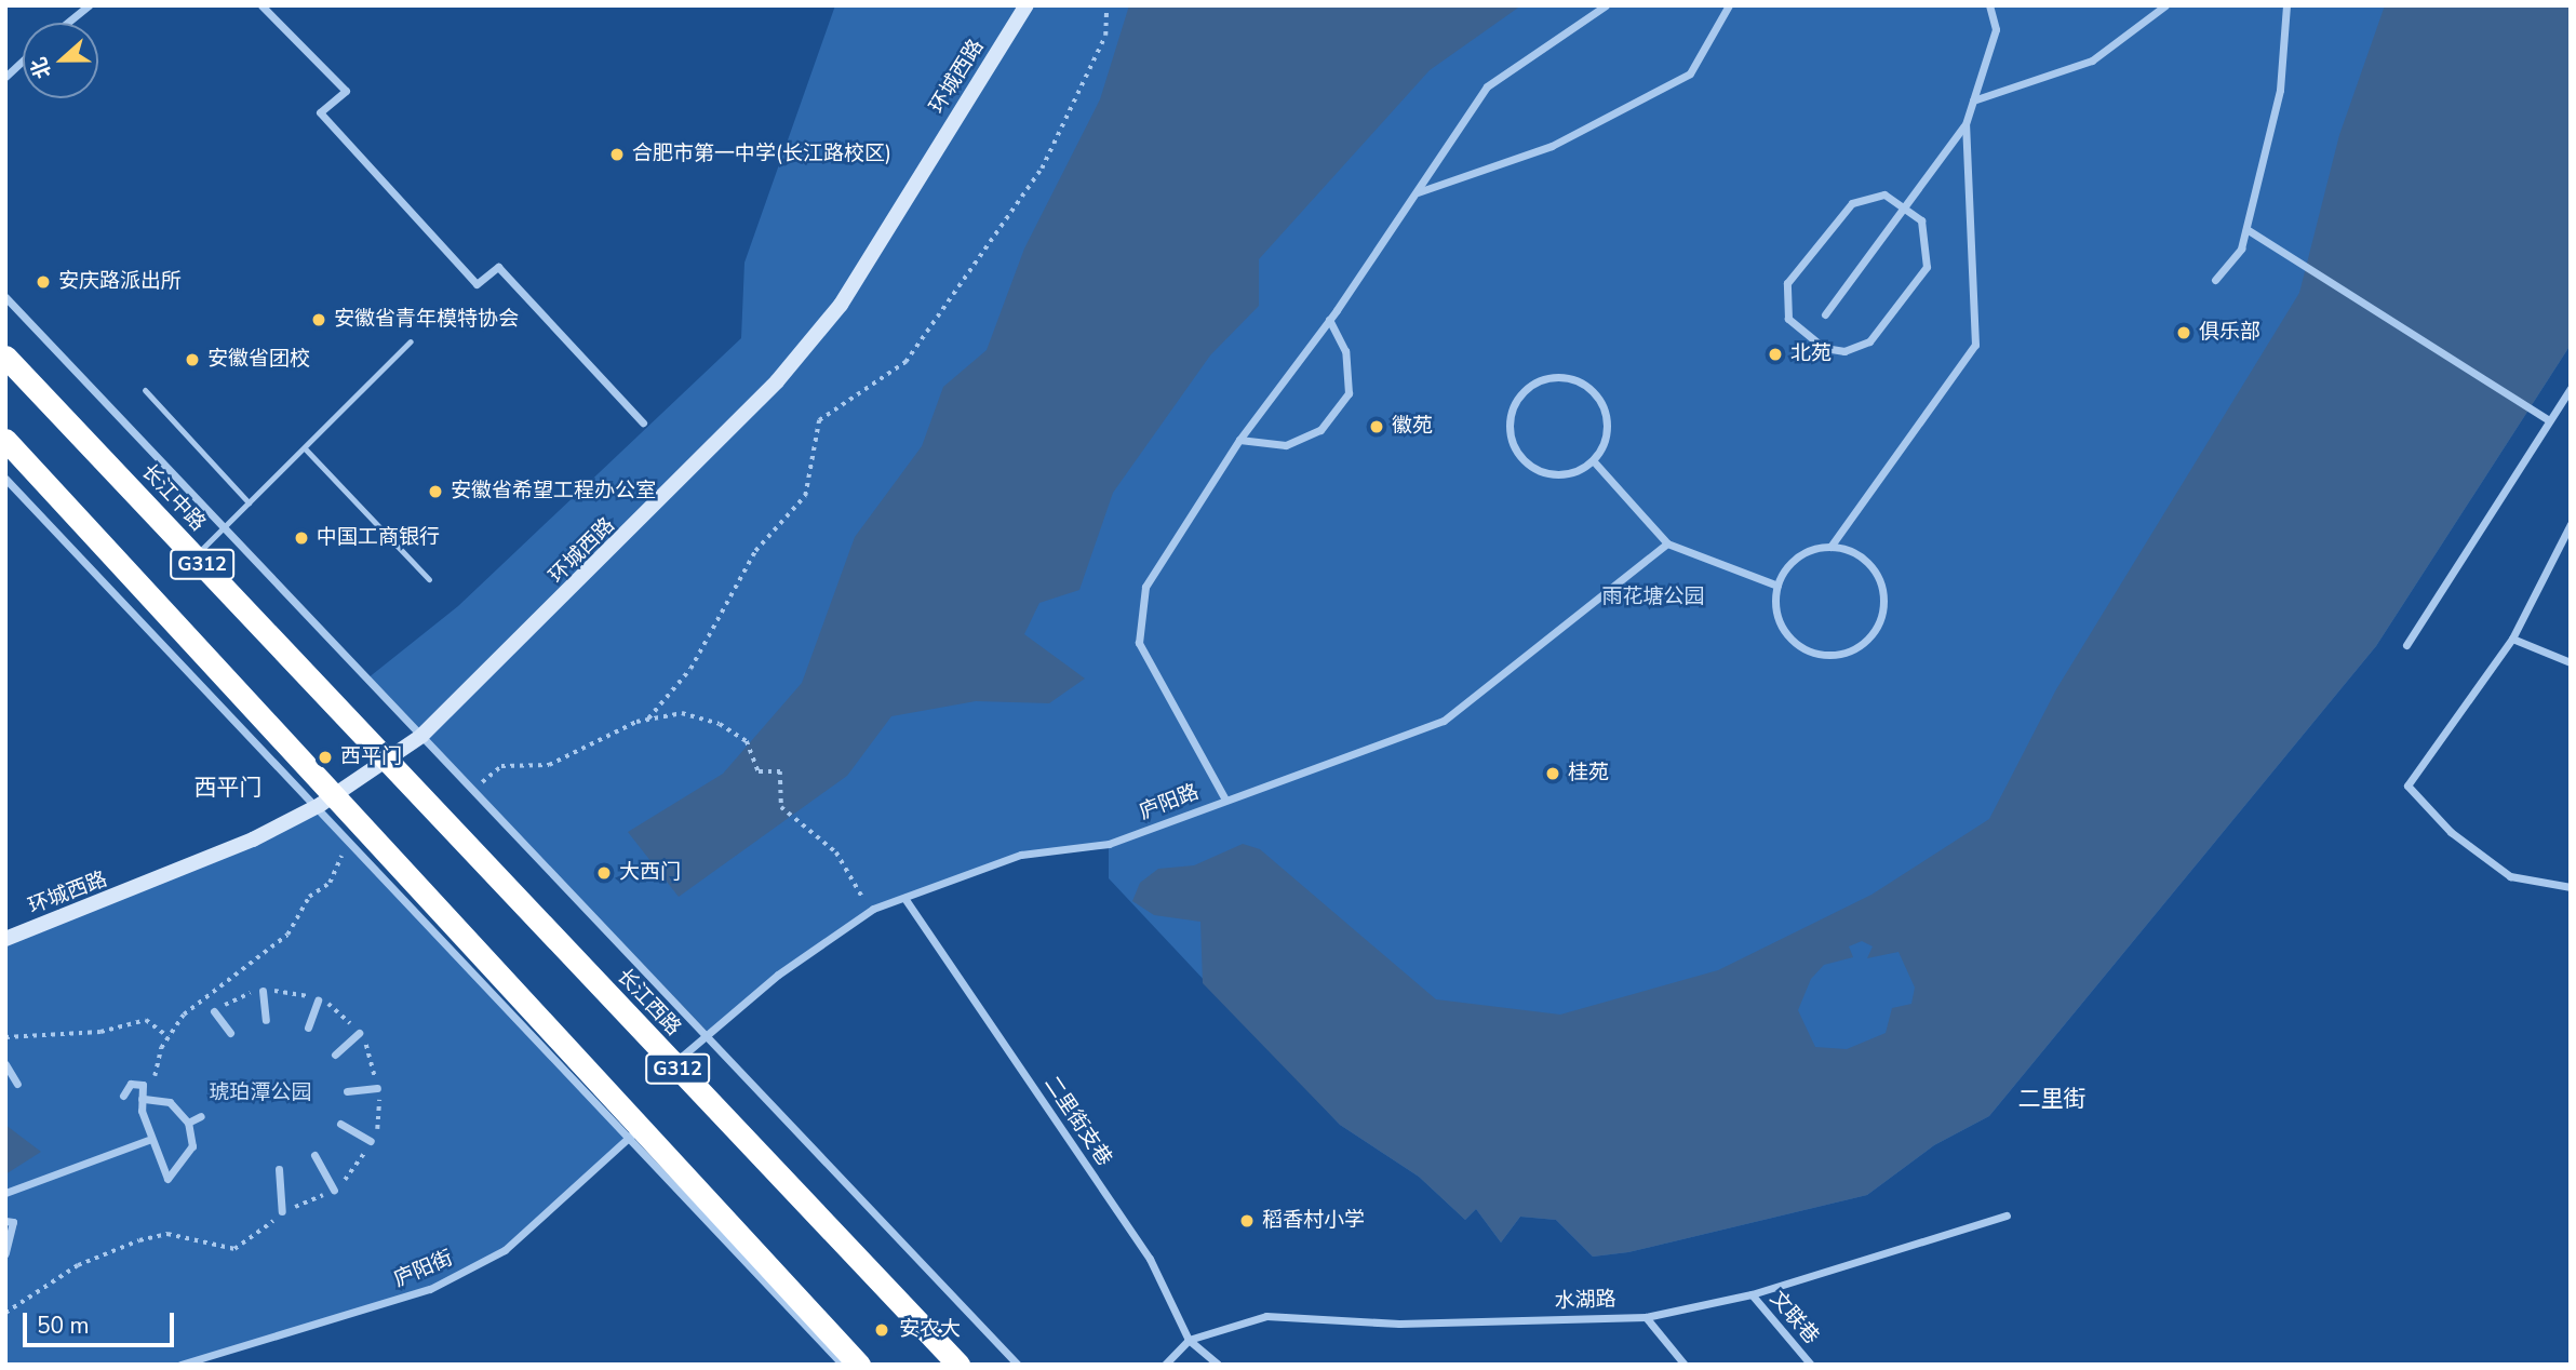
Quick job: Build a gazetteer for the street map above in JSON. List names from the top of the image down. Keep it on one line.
{"streets":{"highway":["长江中路","G312","长江西路"],"street":["环城西路","庐阳路","二里街支巷","庐阳街","水湖路","文联巷"]},"crossings":[["环城西路","长江中路"],["环城西路","G312"],["环城西路","长江西路"],["长江中路","长江西路"],["G312","庐阳街"],["庐阳路","长江西路"],["庐阳路","二里街支巷"],["二里街支巷","水湖路"],["水湖路","文联巷"]],"districts":["西平门","二里街"],"parks":["雨花塘公园","琥珀潭公园"],"places":["合肥市第一中学(长江路校区)","安庆路派出所","安徽省青年模特协会","俱乐部","北苑","安徽省团校","徽苑","安徽省希望工程办公室","中国工商银行","西平门","桂苑","大西门","稻香村小学","安农大"],"scale_bar":"50 m","north":"left"}
